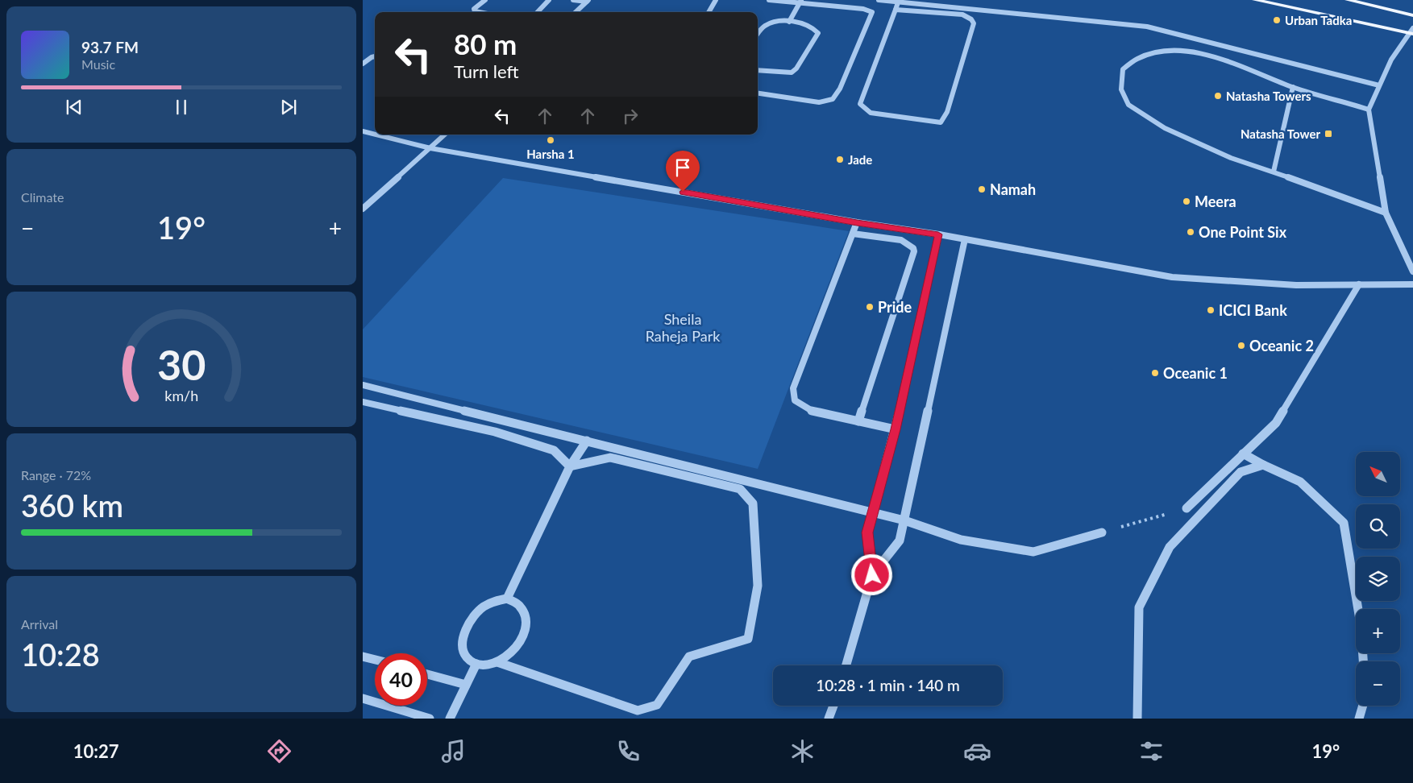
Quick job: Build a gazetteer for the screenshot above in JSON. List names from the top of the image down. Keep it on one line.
{"parks":["Sheila Raheja Park"],"places":{"other":["Urban Tadka","Natasha Towers","Harsha 1","Jade","Namah","Meera","One Point Six","Pride","ICICI Bank","Oceanic 2","Oceanic 1"],"transit":["Natasha Tower"]},"north":"top left","page":{"turn":["80 m","Turn left"],"song":["93.7 FM","Music"],"tile":["Climate",["Range · 72%","360 km"],["Arrival","10:28"]],"heat":["−","19°","+"],"map_buttons":["+","−"],"limit":"40","trip":"10:28 · 1 min · 140 m","tabs":["10:27","19°"],"gauge":["30","km/h"]}}
